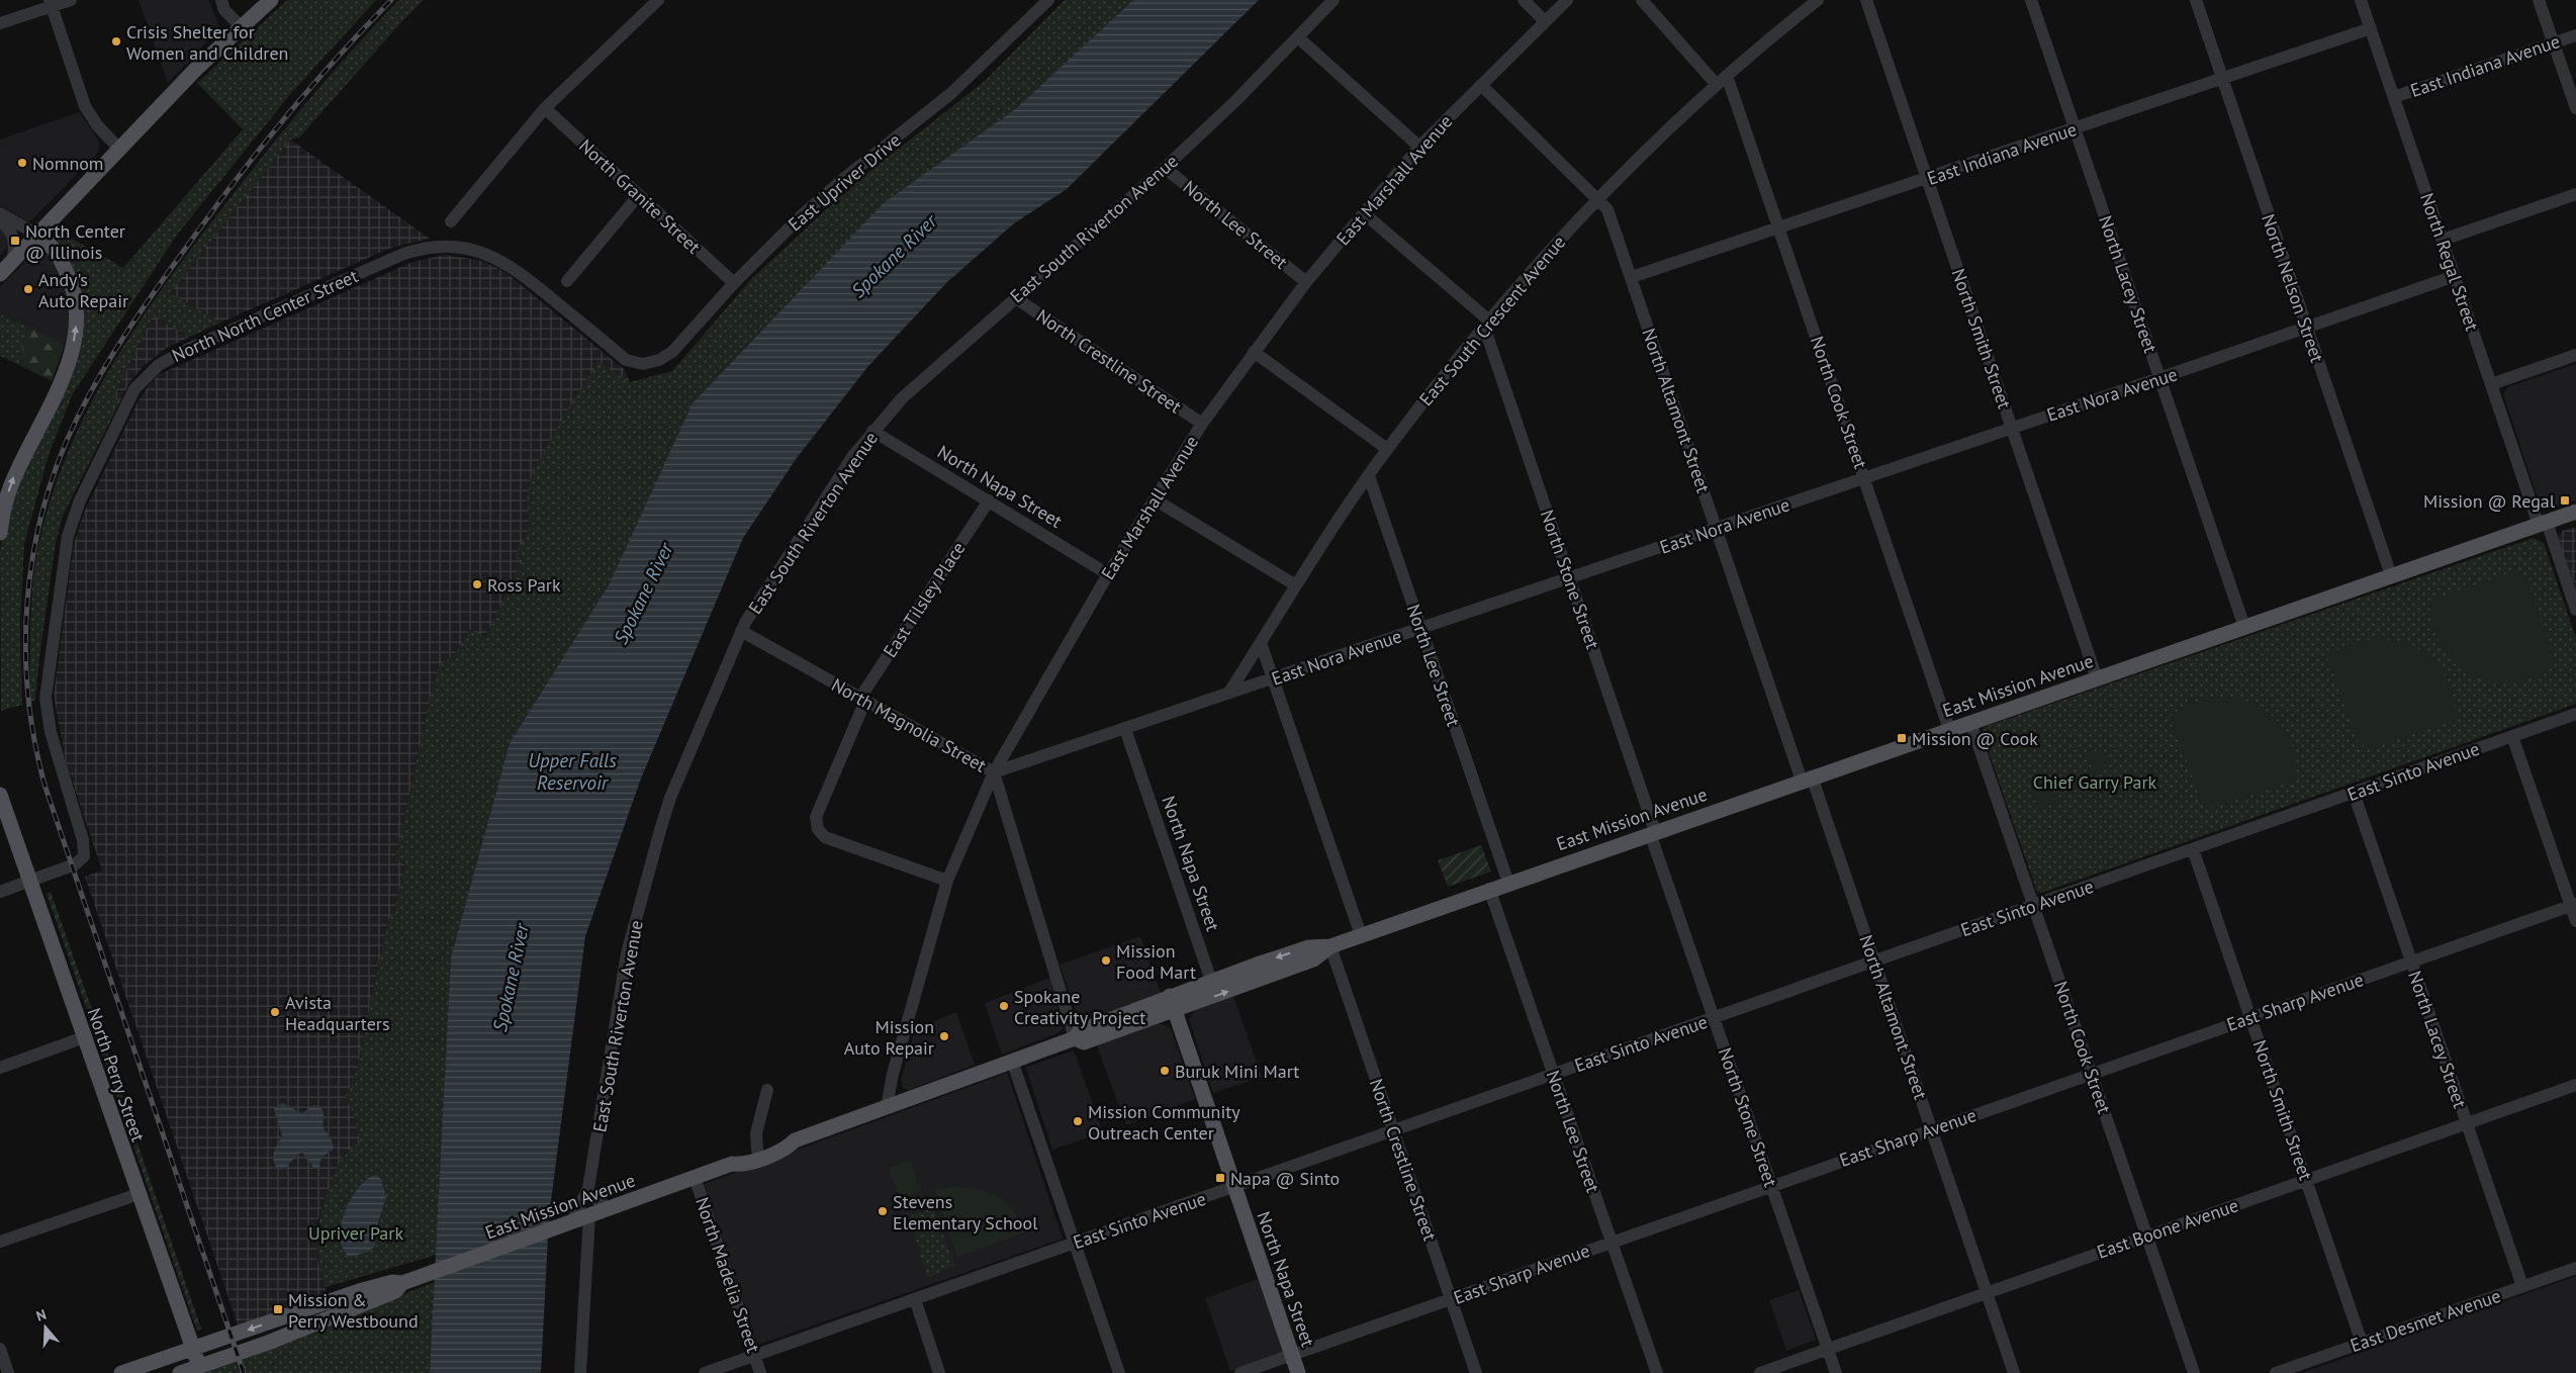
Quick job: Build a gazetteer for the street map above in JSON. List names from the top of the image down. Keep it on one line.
{"streets":{"main road":["North Napa Street","East Mission Avenue","North Perry Street"],"street":["East Indiana Avenue","East Marshall Avenue","East Upriver Drive","North Granite Street","North Lee Street","East South Riverton Avenue","North Regal Street","North Lacey Street","North Nelson Street","North North Center Street","East South Crescent Avenue","North Smith Street","North Crestline Street","East Nora Avenue","North Cook Street","North Altamont Street","North Stone Street","East Tilsley Place","North Magnolia Street","East Sinto Avenue","East Sharp Avenue","East Boone Avenue","North Madelia Street","East Desmet Avenue"]},"crossings":[["East Indiana Avenue","North Regal Street"],["East Indiana Avenue","North Lacey Street"],["East Indiana Avenue","North Nelson Street"],["East Indiana Avenue","North Smith Street"],["East Indiana Avenue","North Cook Street"],["East Indiana Avenue","North Altamont Street"],["East Marshall Avenue","North Lee Street"],["East Marshall Avenue","North Crestline Street"],["East Marshall Avenue","East Nora Avenue"],["East Marshall Avenue","North Altamont Street"],["East Marshall Avenue","North Napa Street"],["East Marshall Avenue","East Tilsley Place"],["East Marshall Avenue","East Mission Avenue"],["East Marshall Avenue","North Magnolia Street"],["East Upriver Drive","North Granite Street"],["East Upriver Drive","North North Center Street"],["North Lee Street","East South Riverton Avenue"],["North Lee Street","East South Crescent Avenue"],["North Lee Street","East Nora Avenue"],["North Lee Street","East Mission Avenue"],["North Lee Street","East Sinto Avenue"],["North Lee Street","East Sharp Avenue"],["East South Riverton Avenue","North Crestline Street"],["East South Riverton Avenue","North Napa Street"],["East South Riverton Avenue","East Mission Avenue"],["East South Riverton Avenue","North Magnolia Street"],["North Regal Street","East Nora Avenue"],["North Regal Street","East Mission Avenue"],["North Lacey Street","East Nora Avenue"],["North Lacey Street","East Mission Avenue"],["North Lacey Street","East Sinto Avenue"],["North Lacey Street","East Sharp Avenue"],["North Lacey Street","East Boone Avenue"],["North Lacey Street","East Desmet Avenue"],["North Nelson Street","East Nora Avenue"],["North Nelson Street","East Mission Avenue"],["North North Center Street","North Perry Street"],["East South Crescent Avenue","East Nora Avenue"],["East South Crescent Avenue","North Cook Street"],["East South Crescent Avenue","North Altamont Street"],["East South Crescent Avenue","North Stone Street"],["North Smith Street","East Nora Avenue"],["North Smith Street","East Mission Avenue"],["North Smith Street","East Sinto Avenue"],["North Smith Street","East Sharp Avenue"],["North Smith Street","East Boone Avenue"],["North Smith Street","East Desmet Avenue"],["North Crestline Street","East Mission Avenue"],["North Crestline Street","East Sinto Avenue"],["North Crestline Street","East Sharp Avenue"],["East Nora Avenue","North Cook Street"],["East Nora Avenue","North Altamont Street"],["East Nora Avenue","North Napa Street"],["East Nora Avenue","North Stone Street"],["East Nora Avenue","North Magnolia Street"],["North Cook Street","East Mission Avenue"],["North Cook Street","East Sinto Avenue"],["North Cook Street","East Sharp Avenue"],["North Cook Street","East Boone Avenue"],["North Altamont Street","East Mission Avenue"],["North Altamont Street","East Sinto Avenue"],["North Altamont Street","East Sharp Avenue"],["North Altamont Street","East Boone Avenue"],["North Napa Street","East Tilsley Place"],["North Napa Street","East Mission Avenue"],["North Napa Street","East Sinto Avenue"],["North Napa Street","East Sharp Avenue"],["North Stone Street","East Mission Avenue"],["North Stone Street","East Sinto Avenue"],["North Stone Street","East Sharp Avenue"],["North Stone Street","East Boone Avenue"],["East Tilsley Place","North Magnolia Street"],["East Mission Avenue","North Magnolia Street"],["East Mission Avenue","North Perry Street"],["East Mission Avenue","North Madelia Street"],["East Sinto Avenue","North Madelia Street"]],"water":["Spokane River","Upper Falls Reservoir"],"parks":["Chief Garry Park","Upriver Park"],"places":{"other":["Crisis Shelter for Women and Children","Nomnom","Andy's Auto Repair","Ross Park","Mission Food Mart","Spokane Creativity Project","Avista Headquarters","Mission Auto Repair","Buruk Mini Mart","Mission Community Outreach Center","Stevens Elementary School"],"transit":["North Center @ Illinois","Mission @ Regal","Mission @ Cook","Napa @ Sinto","Mission & Perry Westbound"]},"north":"top"}
